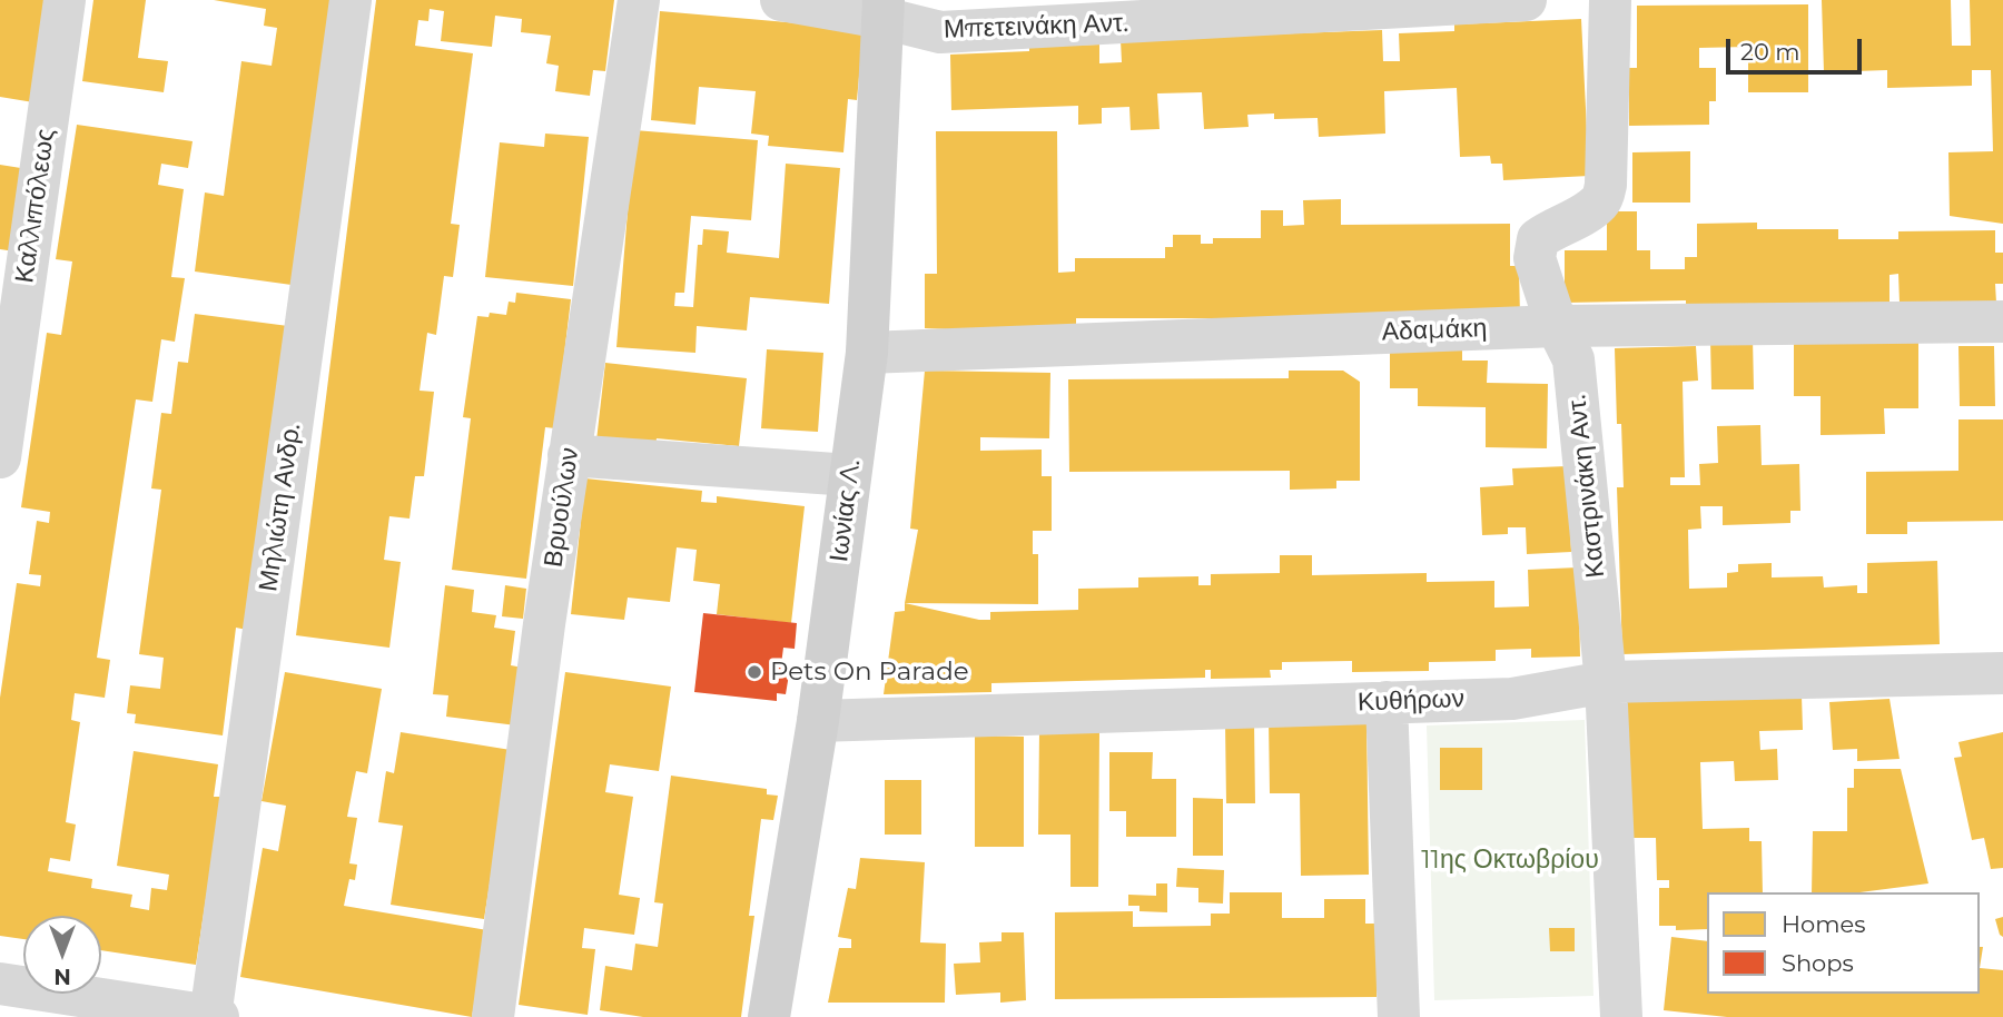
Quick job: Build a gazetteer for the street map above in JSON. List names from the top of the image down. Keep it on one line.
{"streets":{"street":["Μπετεινάκη Αντ.","Καλλιπόλεως","Αδαμάκη","Καστρινάκη Αντ.","Μηλιώτη Ανδρ.","Βρυούλων","Ιωνίας Λ.","Κυθήρων"]},"crossings":[["Μπετεινάκη Αντ.","Ιωνίας Λ."],["Αδαμάκη","Καστρινάκη Αντ."],["Αδαμάκη","Ιωνίας Λ."],["Καστρινάκη Αντ.","Κυθήρων"],["Ιωνίας Λ.","Κυθήρων"]],"parks":["11ης Οκτωβρίου"],"places":["Pets On Parade"],"legend":["Homes","Shops"],"scale_bar":"20 m","north":"bottom"}
